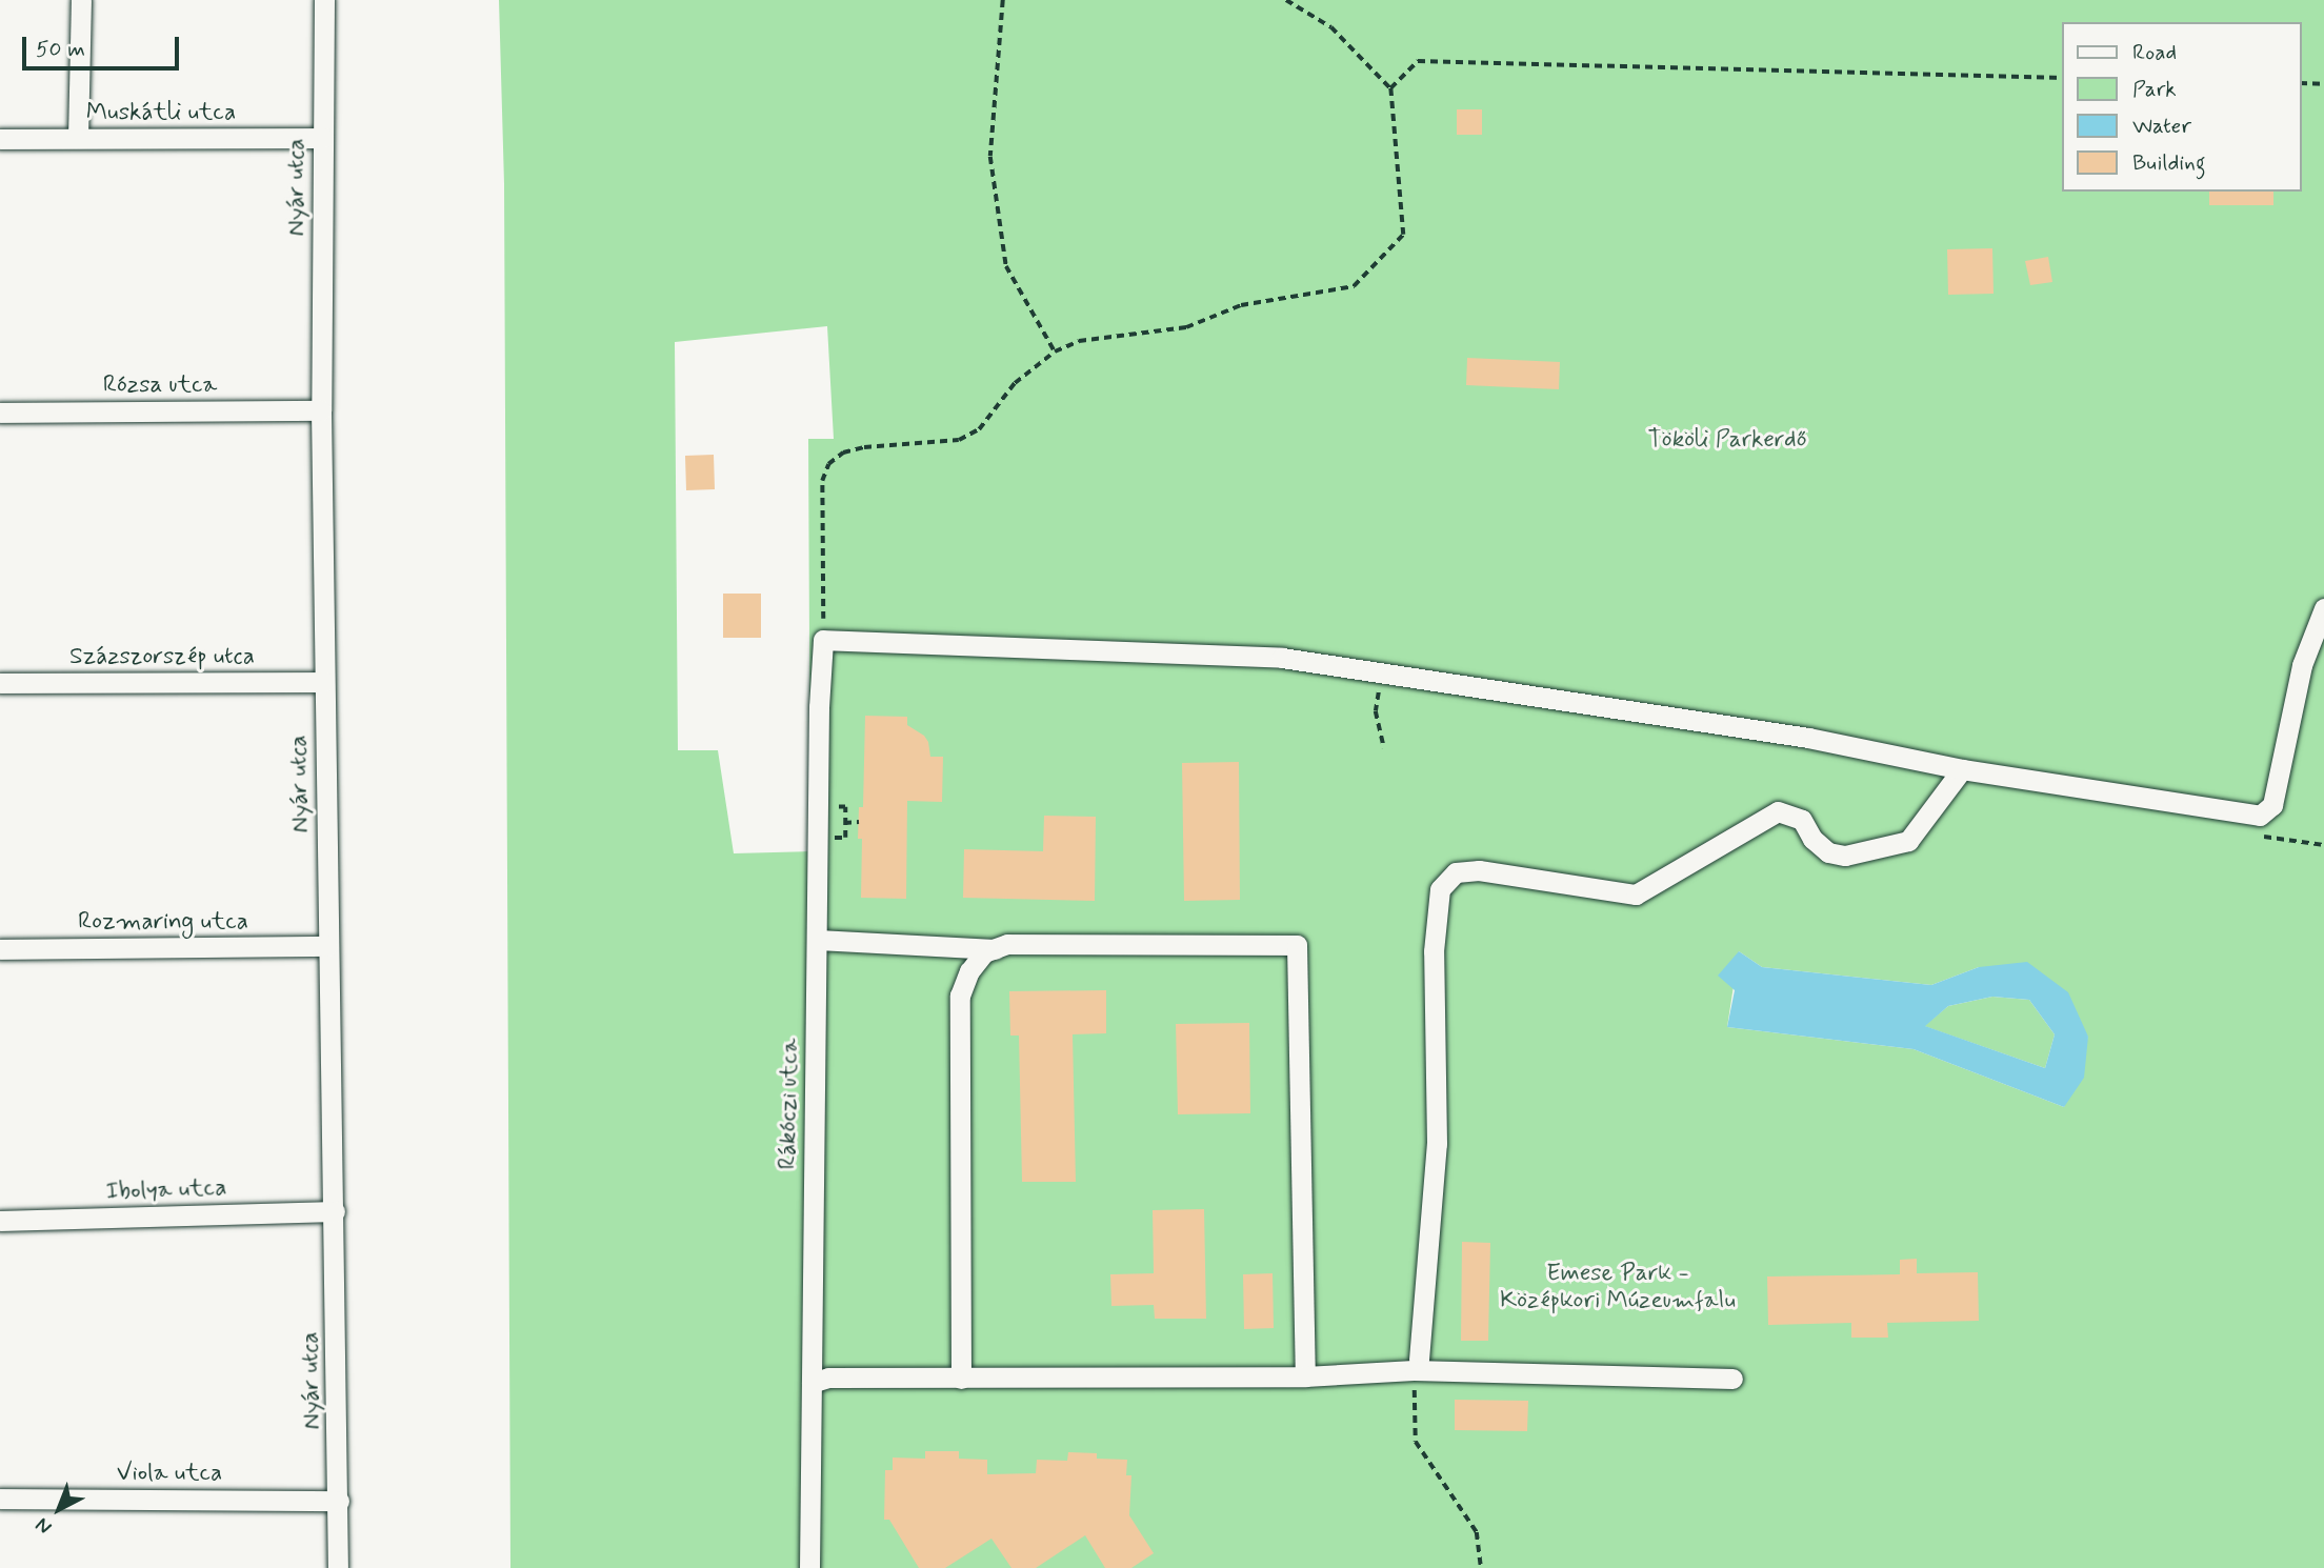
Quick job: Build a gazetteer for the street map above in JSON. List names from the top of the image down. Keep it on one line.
{"streets":{"street":["Muskátli utca","Nyár utca","Rózsa utca","Százszorszép utca","Rozmaring utca","Rákóczi utca","Ibolya utca","Viola utca"]},"crossings":[["Muskátli utca","Nyár utca"],["Nyár utca","Rózsa utca"],["Nyár utca","Százszorszép utca"],["Nyár utca","Rozmaring utca"],["Nyár utca","Ibolya utca"],["Nyár utca","Viola utca"]],"parks":["Tököli Parkerdő","Emese Park - Középkori Múzeumfalu"],"legend":["Road","Park","Water","Building"],"scale_bar":"50 m","north":"bottom left"}
